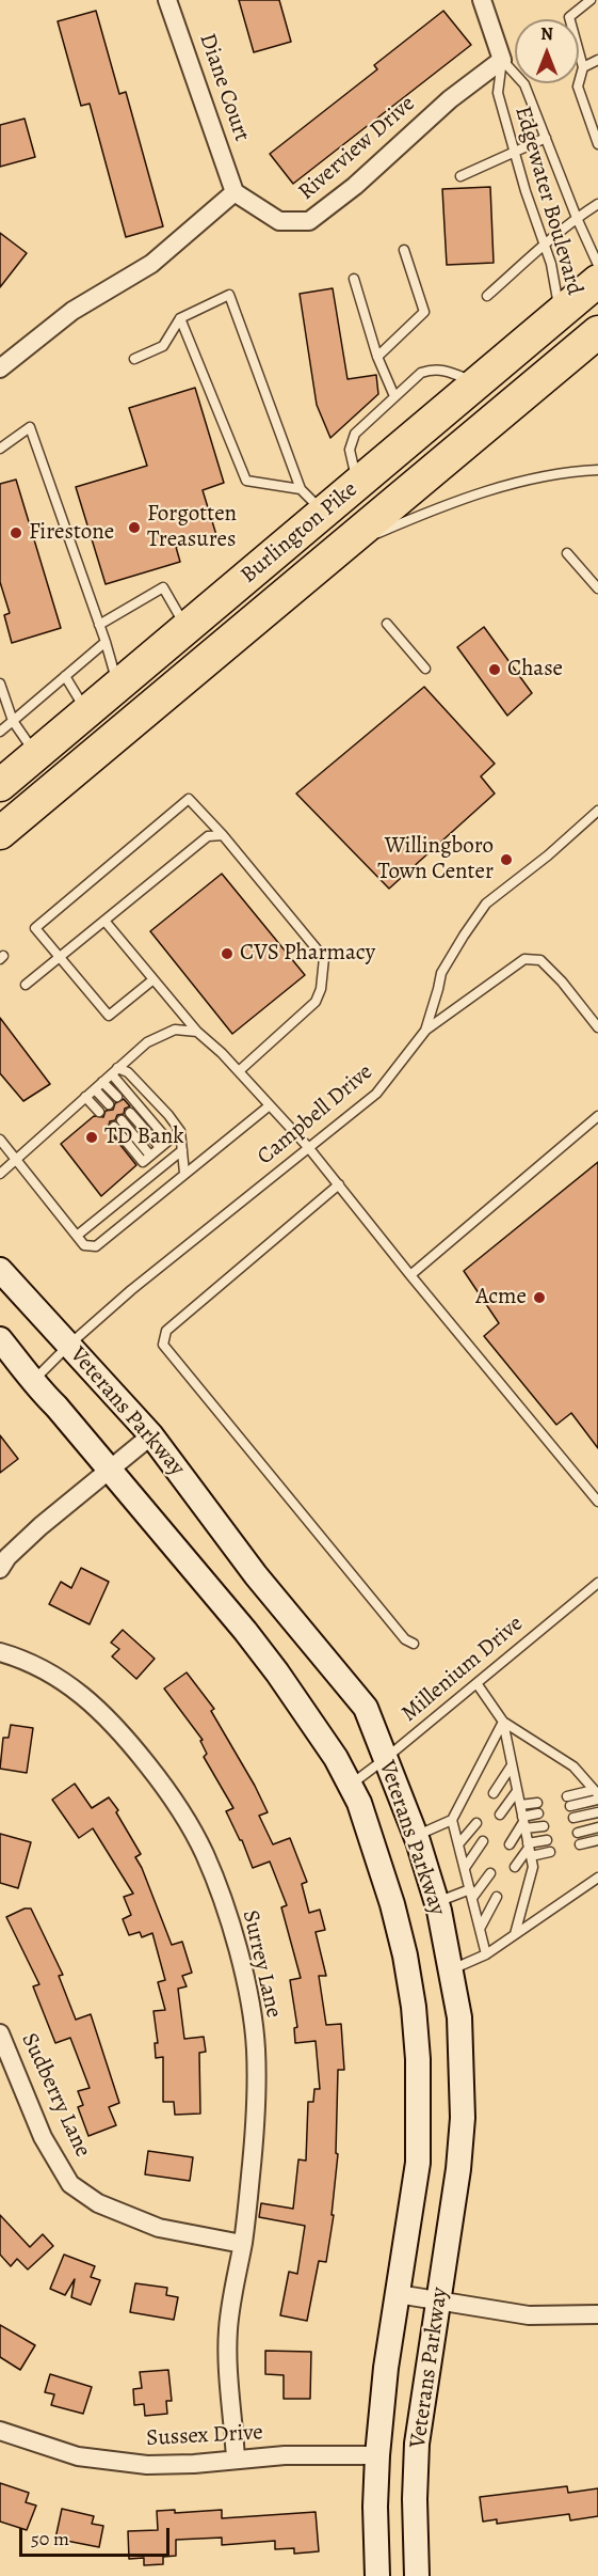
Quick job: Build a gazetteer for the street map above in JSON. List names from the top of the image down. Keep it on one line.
{"streets":{"highway":["Burlington Pike"],"main road":["Veterans Parkway"],"street":["Diane Court","Riverview Drive","Surrey Lane","Sudberry Lane","Sussex Drive"],"lane":["Edgewater Boulevard","Campbell Drive","Millenium Drive"]},"crossings":[["Diane Court","Riverview Drive"],["Riverview Drive","Edgewater Boulevard"],["Edgewater Boulevard","Burlington Pike"],["Campbell Drive","Veterans Parkway"],["Veterans Parkway","Millenium Drive"],["Veterans Parkway","Sussex Drive"],["Surrey Lane","Sudberry Lane"],["Surrey Lane","Sussex Drive"]],"places":["Forgotten Treasures","Firestone","Chase","Willingboro Town Center","CVS Pharmacy","TD Bank","Acme"],"scale_bar":"50 m","north":"top"}
